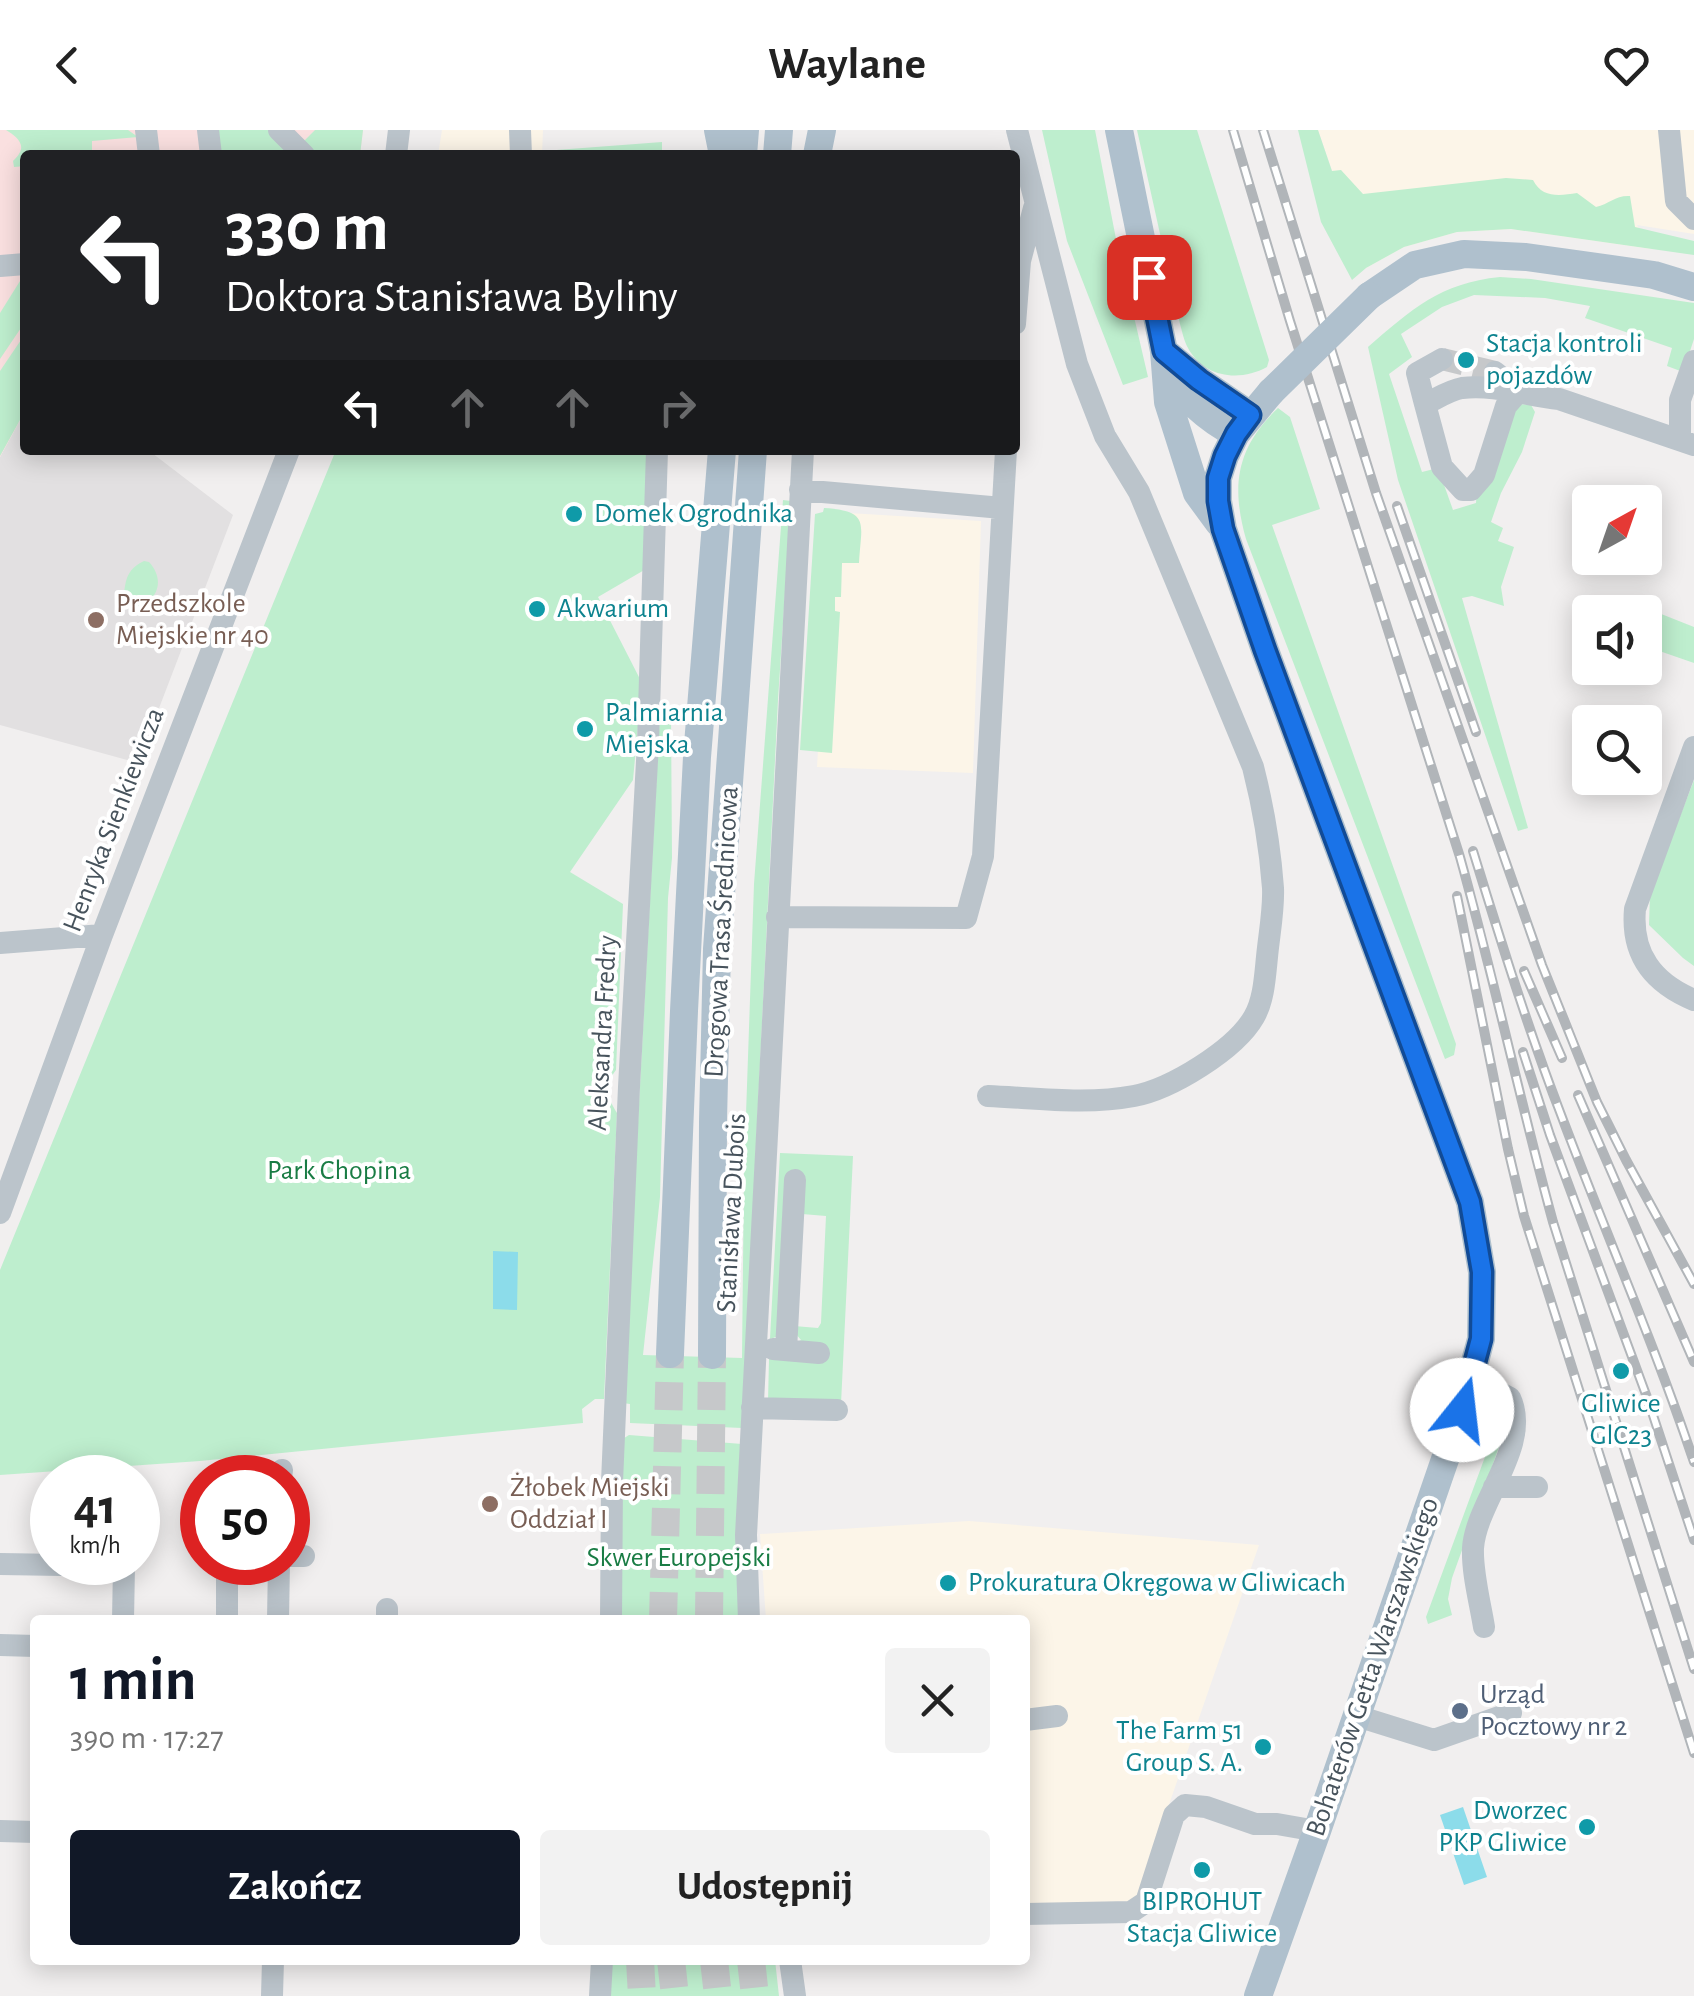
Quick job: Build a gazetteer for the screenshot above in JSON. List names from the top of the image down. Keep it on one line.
{"streets":{"main road":["Drogowa Trasa Średnicowa","Bohaterów Getta Warszawskiego"],"street":["Henryka Sienkiewicza","Aleksandra Fredry","Stanisława Dubois"]},"parks":["Park Chopina","Skwer Europejski"],"places":["Stacja kontroli pojazdów","Domek Ogrodnika","Akwarium","Przedszkole Miejskie nr 40","Palmiarnia Miejska","Gliwice GlC23","Żłobek Miejski Oddział I","Prokuratura Okręgowa w Gliwicach","Urząd Pocztowy nr 2","The Farm 51 Group S. A.","Dworzec PKP Gliwice","BIPROHUT Stacja Gliwice"],"north":"top right","page":{"header":"Waylane","turn":["330 m","Doktora Stanisława Byliny"],"speed":"41 km/h","limit":"50","heading":["1 min","390 m · 17:27"],"buttons":["Zakończ","Udostępnij"]}}
